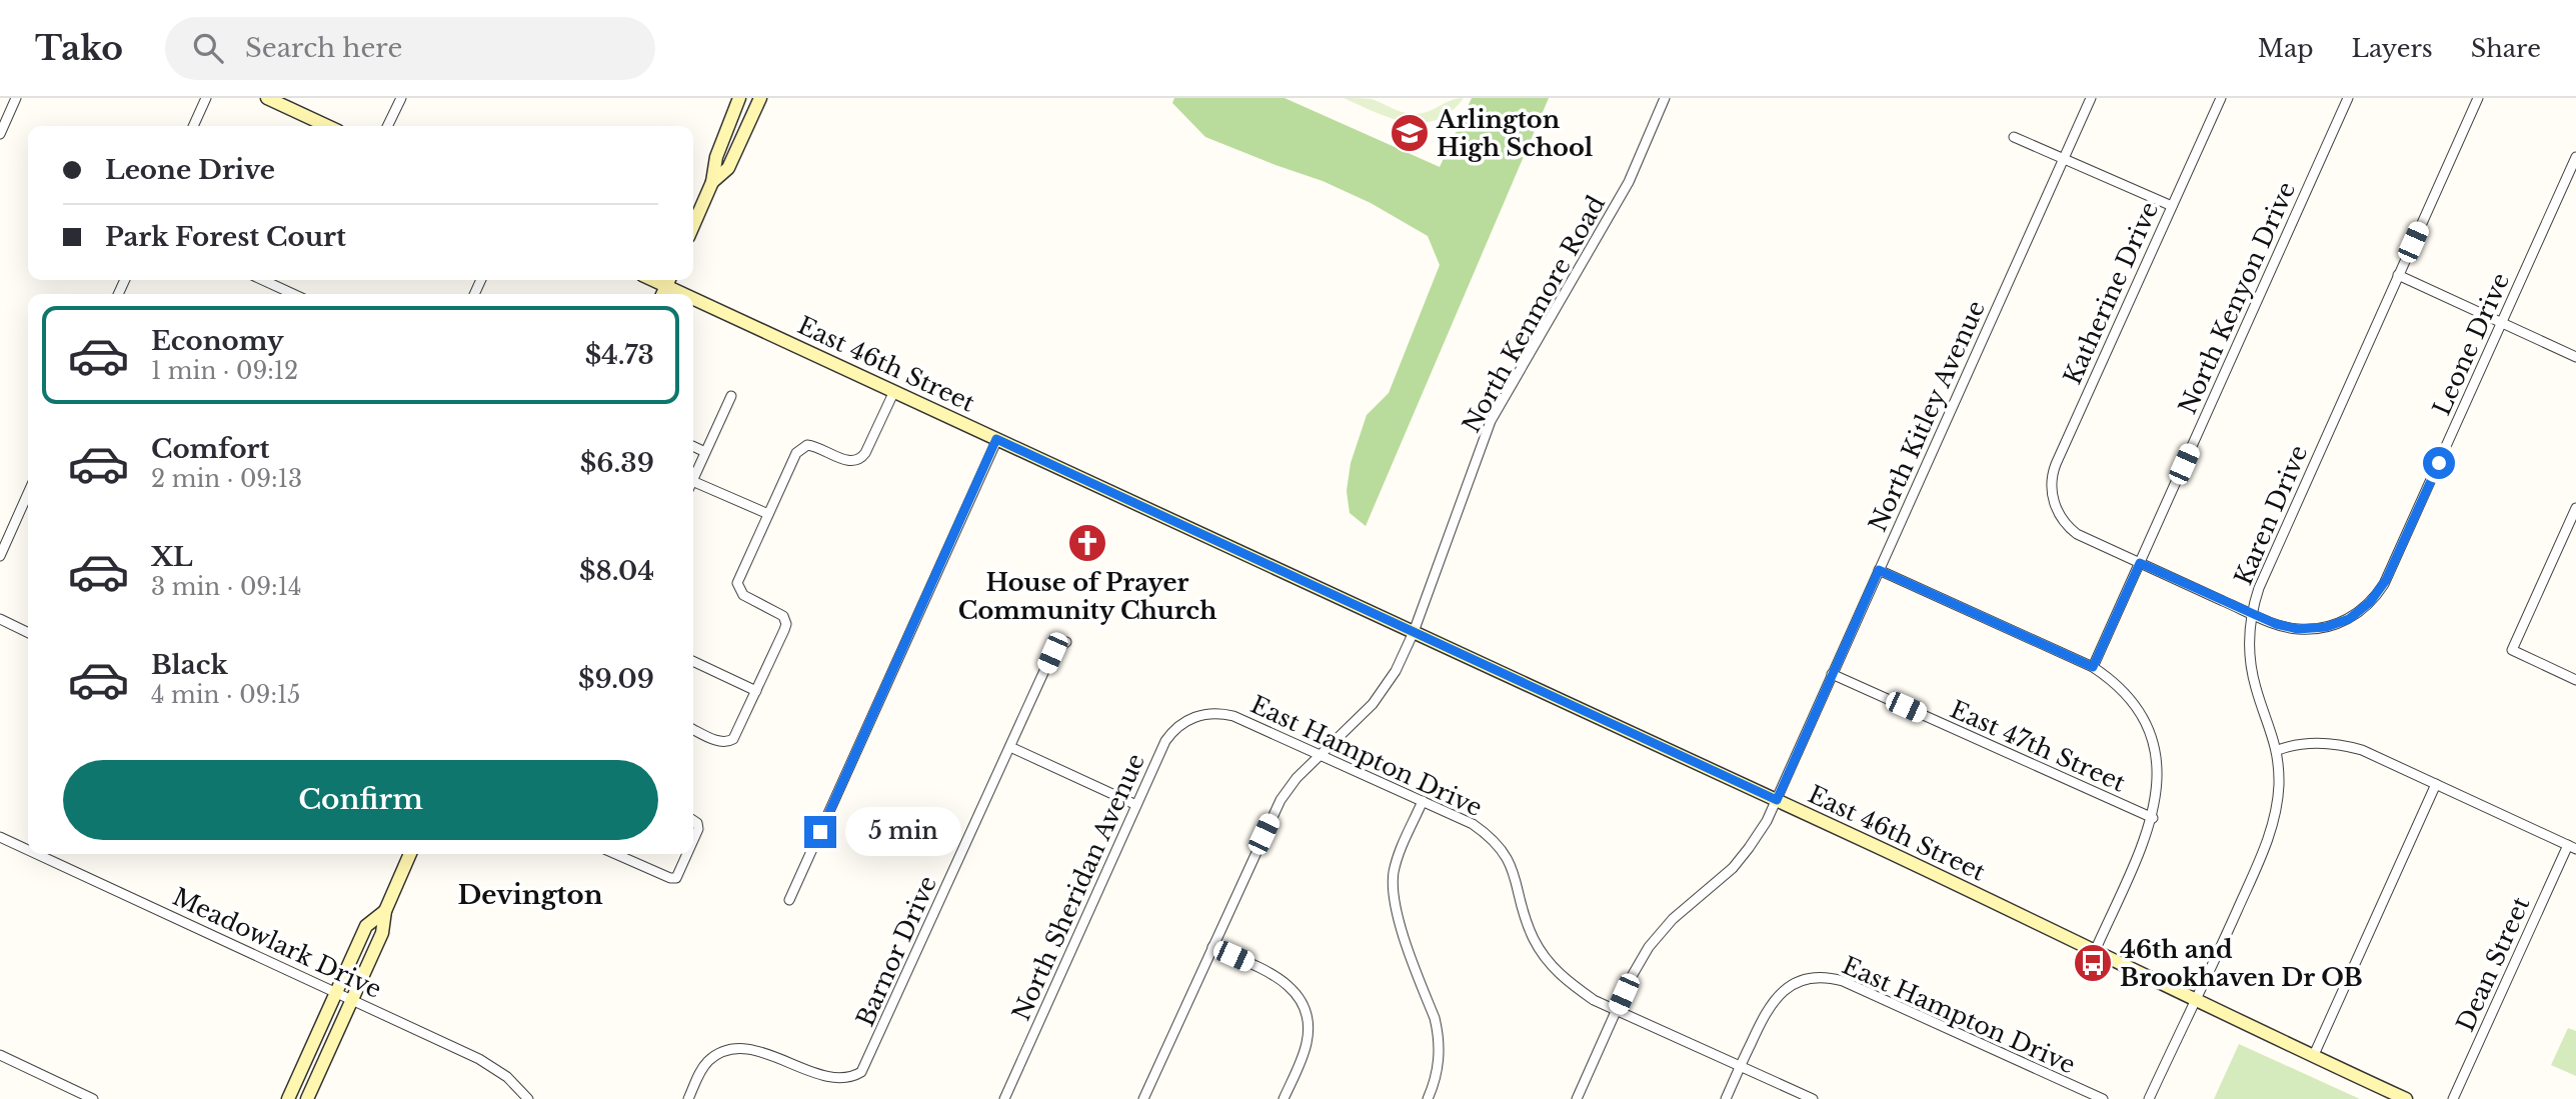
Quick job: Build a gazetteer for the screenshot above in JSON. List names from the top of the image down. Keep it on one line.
{"streets":{"main road":["East 46th Street"],"street":["Katherine Drive","North Kenyon Drive","North Kenmore Road","Leone Drive","North Kitley Avenue","Karen Drive","East 47th Street","East Hampton Drive","North Sheridan Avenue","Meadowlark Drive","Barnor Drive","Dean Street"]},"crossings":[["Katherine Drive","Leone Drive"],["North Kenyon Drive","Leone Drive"],["North Kenmore Road","East 46th Street"],["North Kenmore Road","East Hampton Drive"],["Leone Drive","Karen Drive"],["East 46th Street","North Kitley Avenue"],["East 46th Street","Karen Drive"],["North Kitley Avenue","East 47th Street"],["North Kitley Avenue","East Hampton Drive"],["East Hampton Drive","North Sheridan Avenue"]],"districts":["Devington"],"places":{"school or university":["Arlington High School"],"church":["House of Prayer Community Church"],"bus stop":["46th and Brookhaven Dr OB"]},"page":{"header":"Tako","search":"Search here","nav":["Map","Layers","Share"],"banner":["Leone Drive","Park Forest Court"],"list":[{"name":"Economy","note":"1 min · 09:12","value":"$4.73"},{"name":"Comfort","note":"2 min · 09:13","value":"$6.39"},{"name":"XL","note":"3 min · 09:14","value":"$8.04"},{"name":"Black","note":"4 min · 09:15","value":"$9.09"}],"buttons":"Confirm","bubble":"5 min"}}
